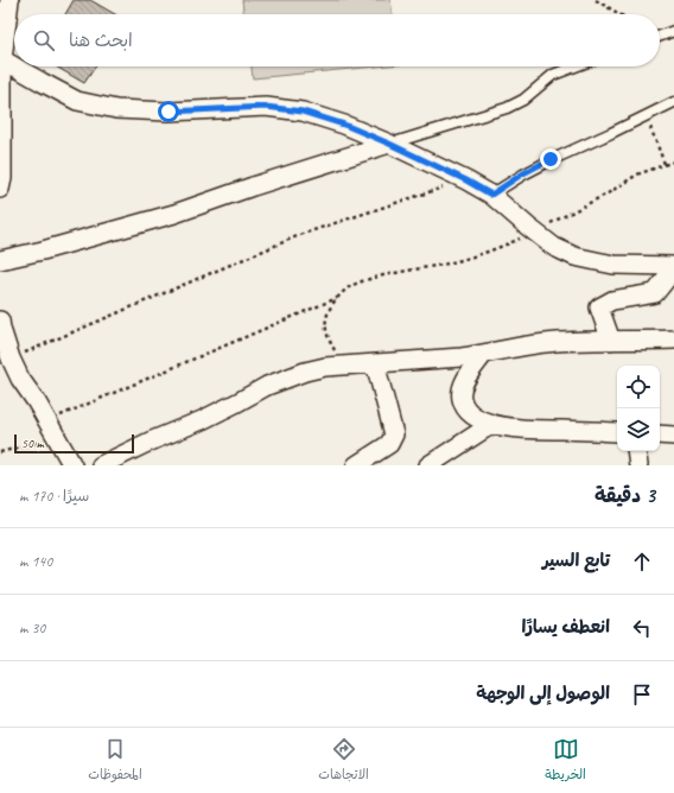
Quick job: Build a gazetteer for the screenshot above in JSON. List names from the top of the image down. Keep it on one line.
{"scale_bar":"50 m","page":{"search":"ابحث هنا","scale":"50 m","heading":["3 دقيقة","سيرًا · 170 m"],"list":[["تابع السير","140 m"],["انعطف يسارًا","30 m"],"الوصول إلى الوجهة"],"nav":["الخريطة","الاتجاهات","المحفوظات"]}}
